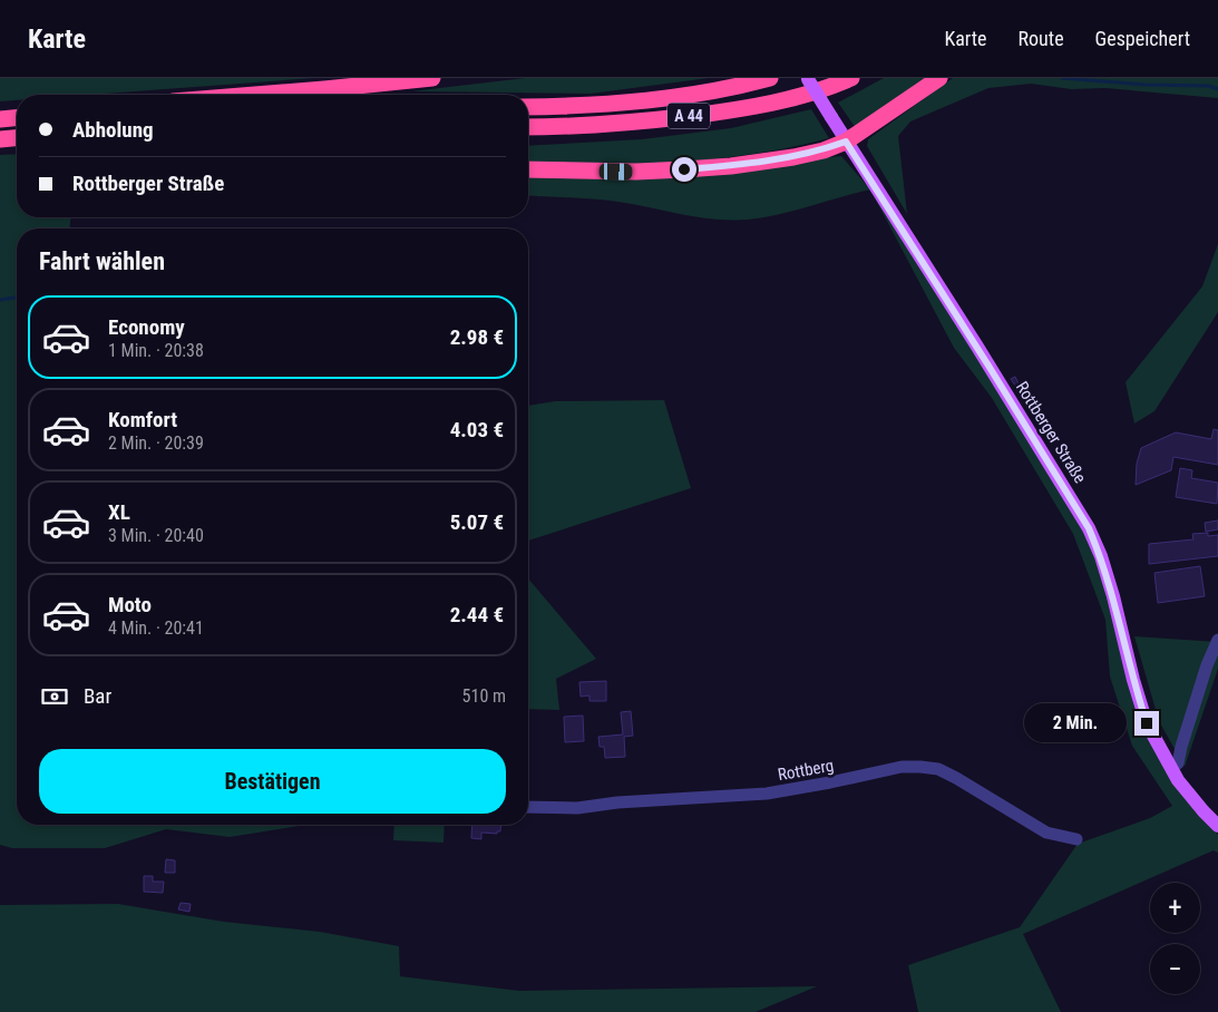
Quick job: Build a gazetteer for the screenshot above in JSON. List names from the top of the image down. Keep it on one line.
{"streets":{"highway":["A 44"],"main road":["Rottberger Straße"],"street":["Rottberg"]},"page":{"header":"Karte","nav":["Karte","Route","Gespeichert"],"banner":["Abholung","Rottberger Straße"],"heading":"Fahrt wählen","list":[{"name":"Economy","note":"1 Min. · 20:38","value":"2.98 €"},{"name":"Komfort","note":"2 Min. · 20:39","value":"4.03 €"},{"name":"XL","note":"3 Min. · 20:40","value":"5.07 €"},{"name":"Moto","note":"4 Min. · 20:41","value":"2.44 €"}],"pay":["Bar","510 m"],"bubble":"2 Min.","buttons":"Bestätigen","map_buttons":["+","−"]}}
